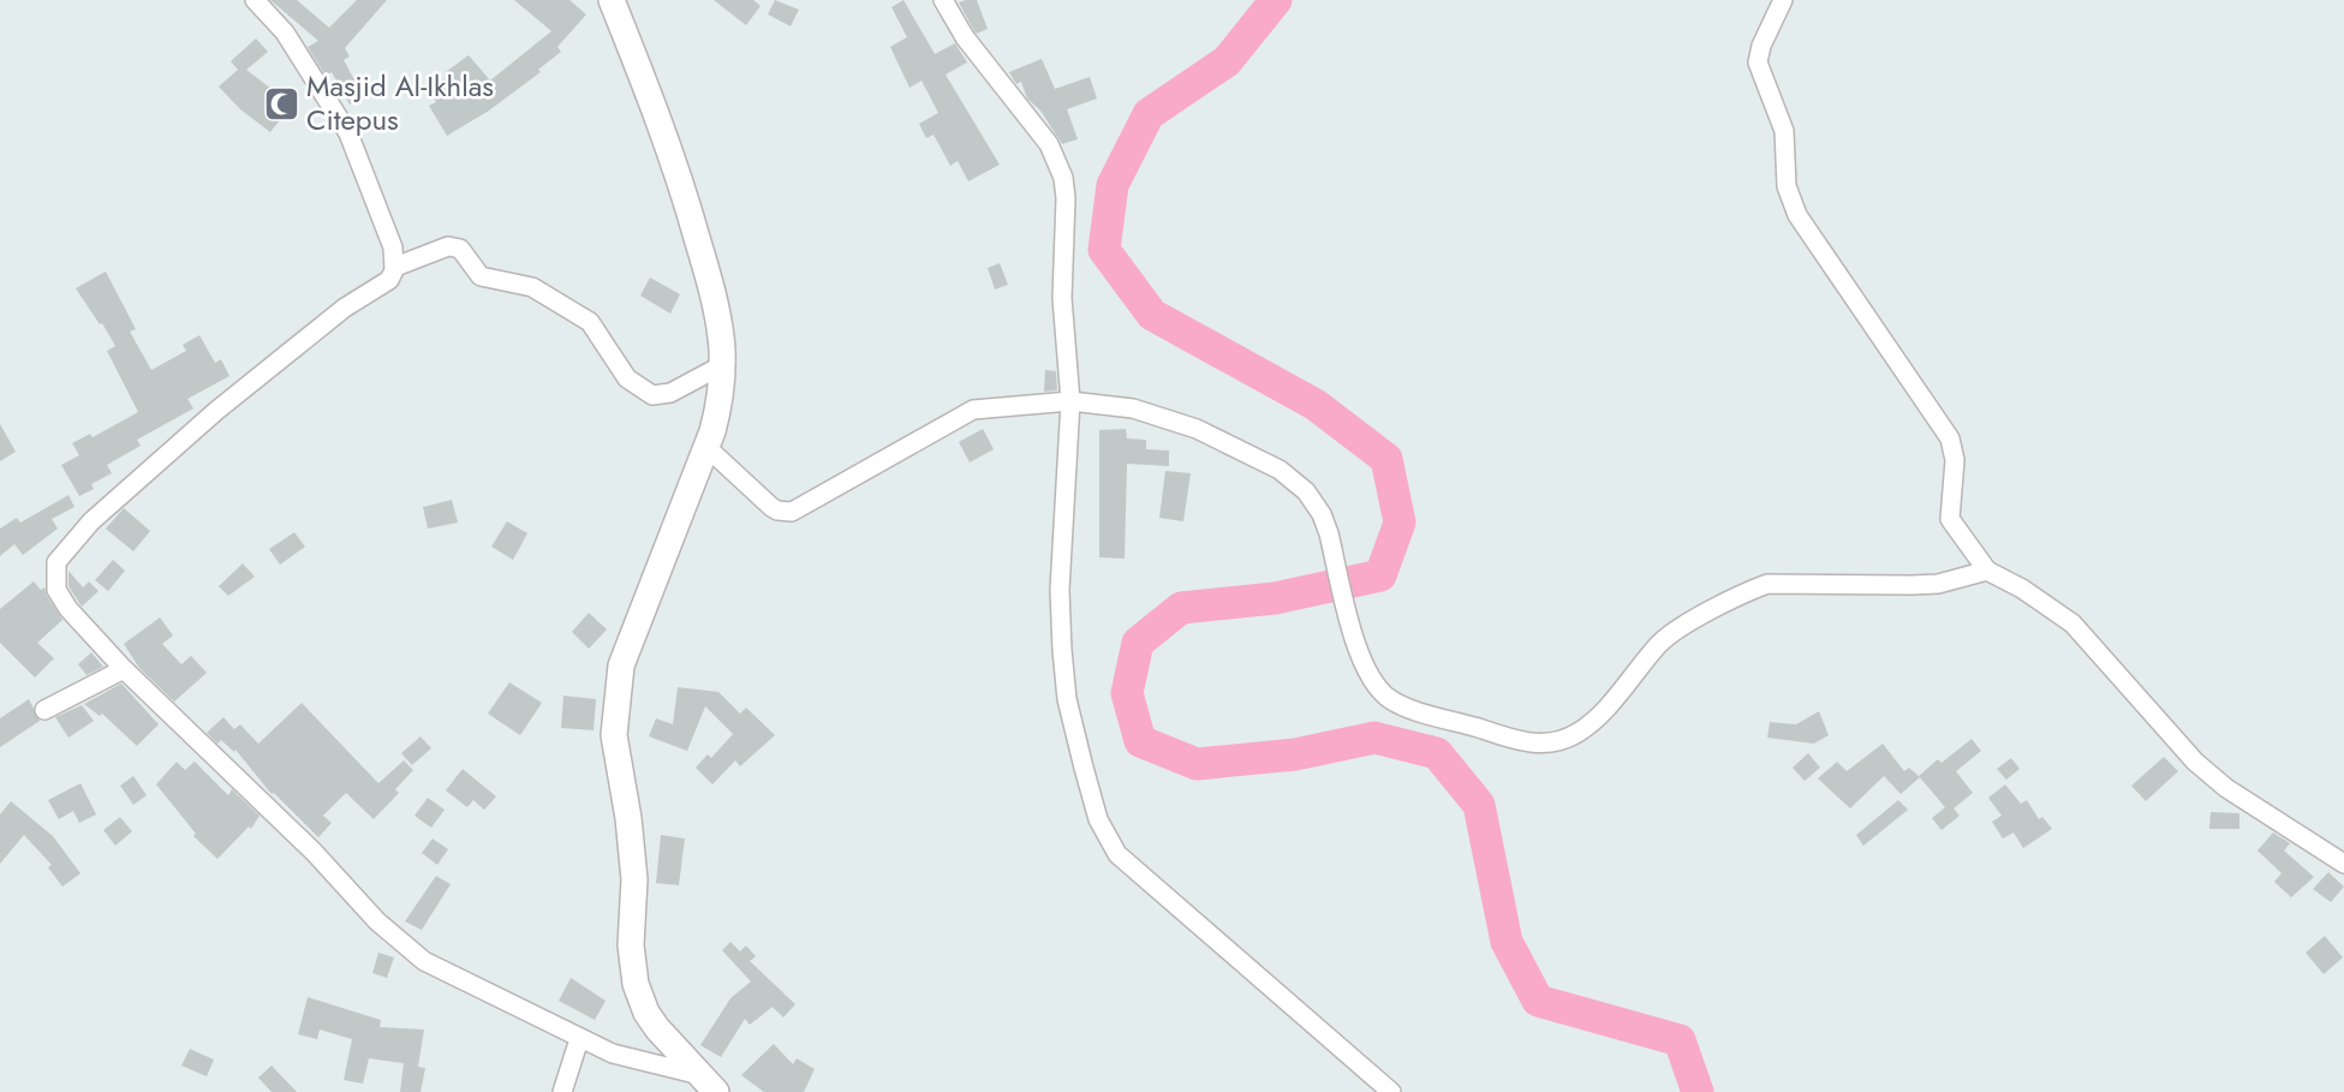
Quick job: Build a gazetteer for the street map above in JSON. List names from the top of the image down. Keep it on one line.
{"places":{"mosque":["Masjid Al-Ikhlas Citepus"]}}
